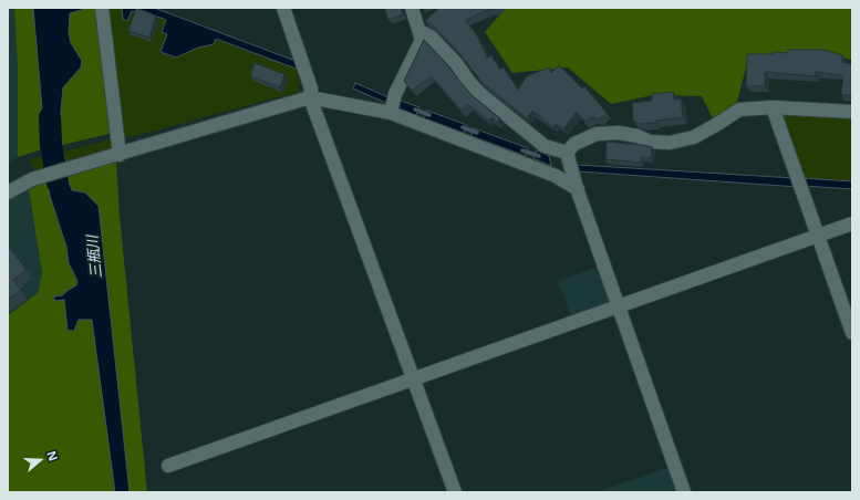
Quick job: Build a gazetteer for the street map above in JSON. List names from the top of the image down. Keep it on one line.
{"water":["三瓶川"],"north":"right"}
